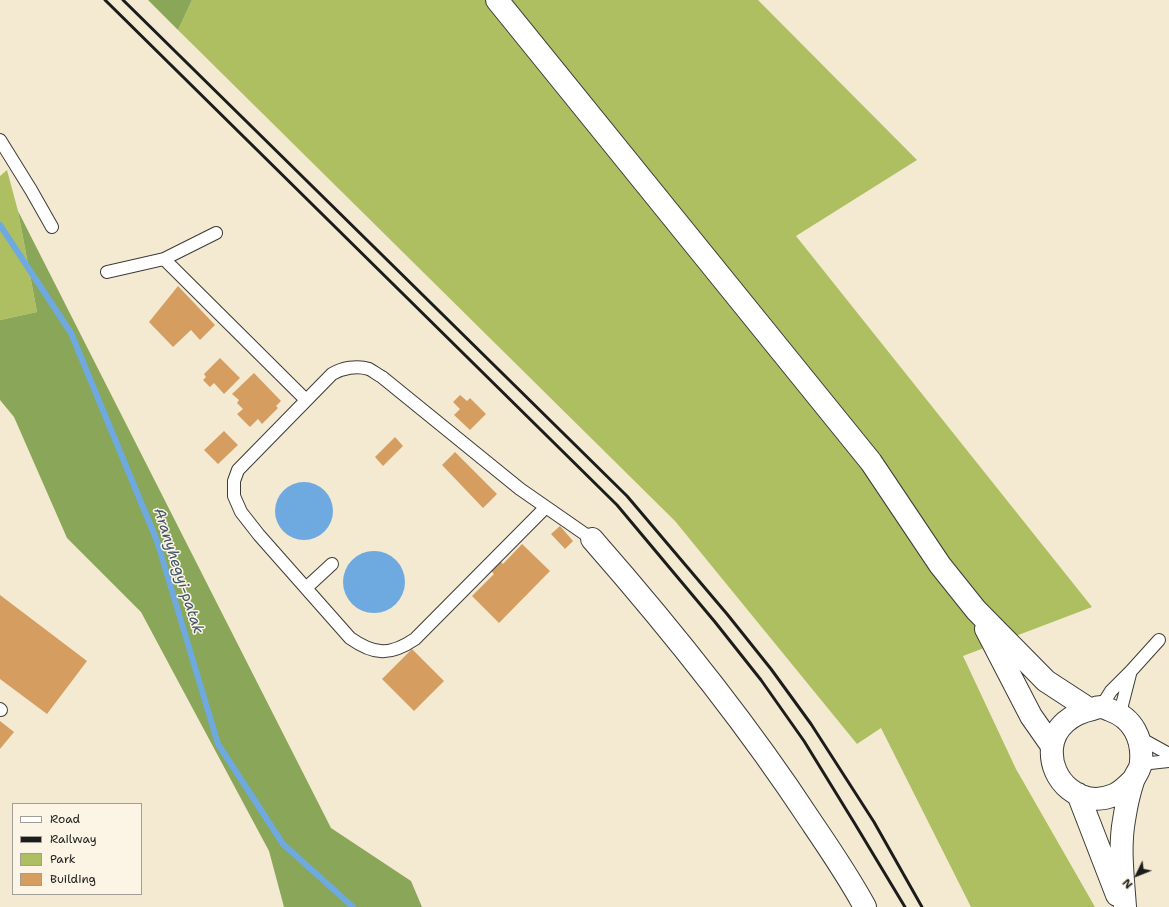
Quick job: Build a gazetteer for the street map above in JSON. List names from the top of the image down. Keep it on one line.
{"water":["Aranyhegyi-patak"],"legend":["Road","Railway","Park","Building"],"north":"bottom left"}
